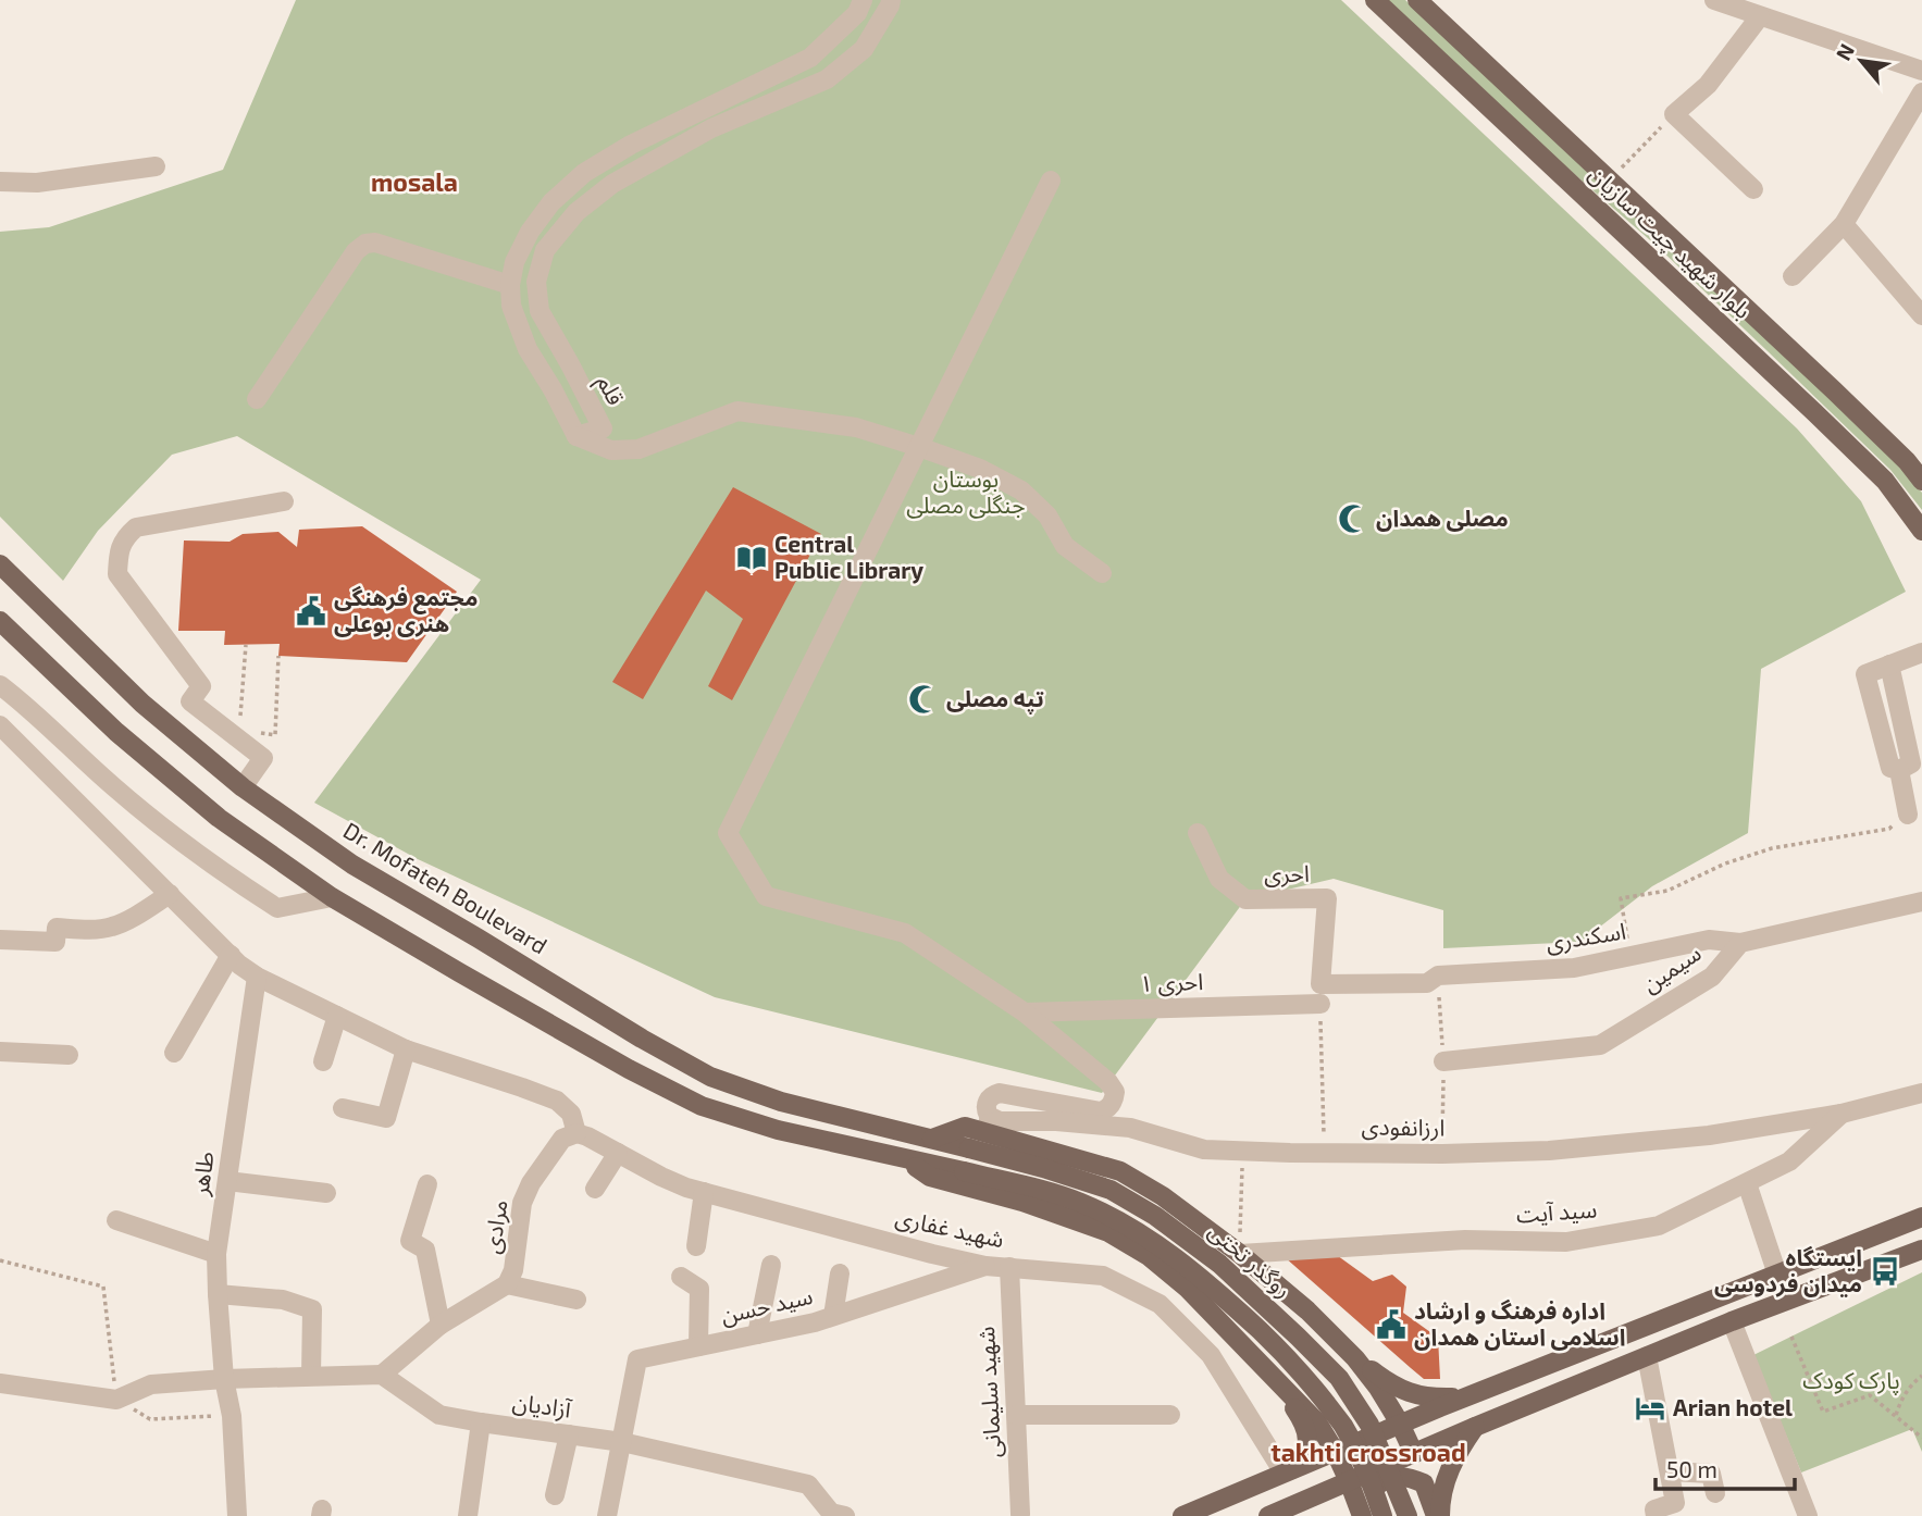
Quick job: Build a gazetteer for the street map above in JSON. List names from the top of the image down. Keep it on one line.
{"streets":{"main road":["بلوار شهید چیت سازیان","Dr. Mofateh Boulevard","روگذر تختی"],"street":["قلم","احری","اسکندری","سیمین","احری ۱","ارزانفودی","طاهر","سید آیت","مرادی","شهید غفاری","سید حسن","شهید سلیمانی","آزادیان"]},"crossings":[["احری","اسکندری"],["احری","احری ۱"],["Dr. Mofateh Boulevard","روگذر تختی"],["اسکندری","سیمین"],["اسکندری","احری ۱"],["ارزانفودی","سید آیت"],["مرادی","شهید غفاری"],["مرادی","آزادیان"],["شهید غفاری","سید حسن"],["شهید غفاری","شهید سلیمانی"],["سید حسن","آزادیان"]],"districts":["mosala","takhti crossroad"],"parks":["بوستان جنگلی مصلی","پارک کودک"],"places":{"mosque":["مصلی همدان","تپه مصلی"],"library":["Central Public Library"],"public building":["مجتمع فرهنگی هنری بوعلی","اداره فرهنگ و ارشاد اسلامی استان همدان"],"bus stop":["ایستگاه میدان فردوسی"],"hotel":["Arian hotel"]},"scale_bar":"50 m","north":"top left"}
